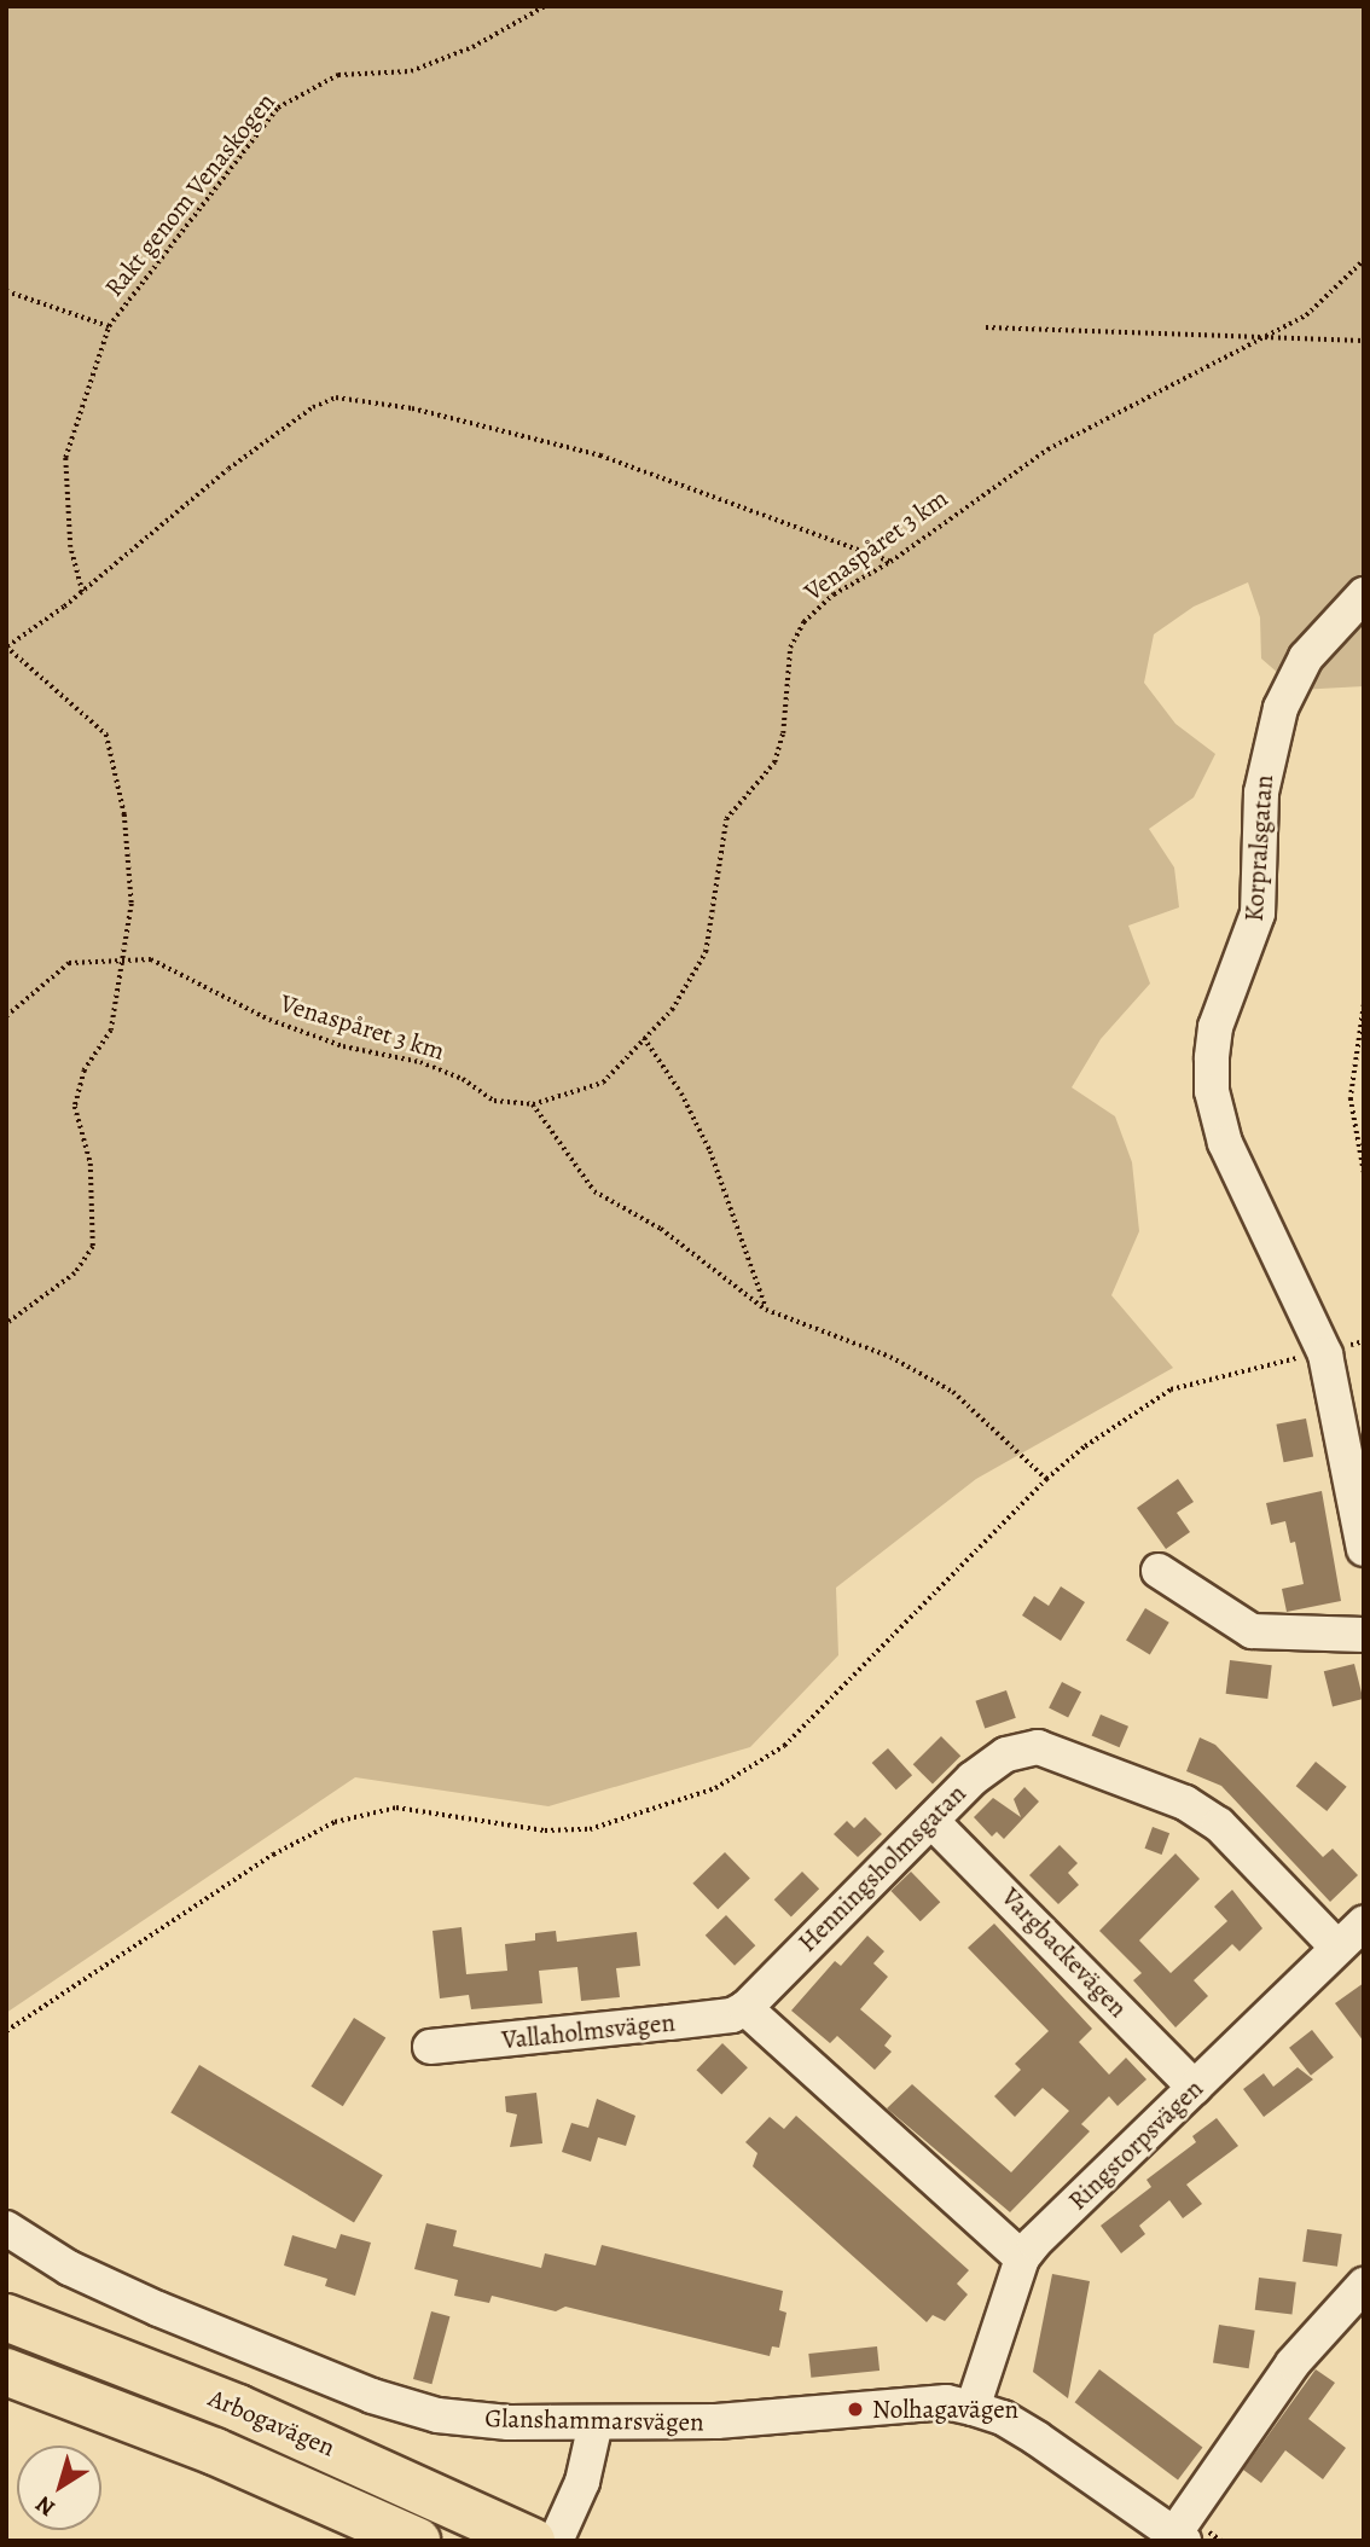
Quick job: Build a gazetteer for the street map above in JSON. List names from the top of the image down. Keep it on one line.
{"streets":{"highway":["Arbogavägen"],"street":["Korpralsgatan","Henningsholmsgatan","Vargbackevägen","Vallaholmsvägen","Ringstorpsvägen","Glanshammarsvägen"],"path":["Rakt genom Venaskogen","Venaspåret 3 km"]},"crossings":[["Henningsholmsgatan","Vargbackevägen"],["Henningsholmsgatan","Vallaholmsvägen"],["Henningsholmsgatan","Ringstorpsvägen"],["Vargbackevägen","Ringstorpsvägen"],["Ringstorpsvägen","Glanshammarsvägen"]],"places":["Nolhagavägen"],"north":"bottom left"}
